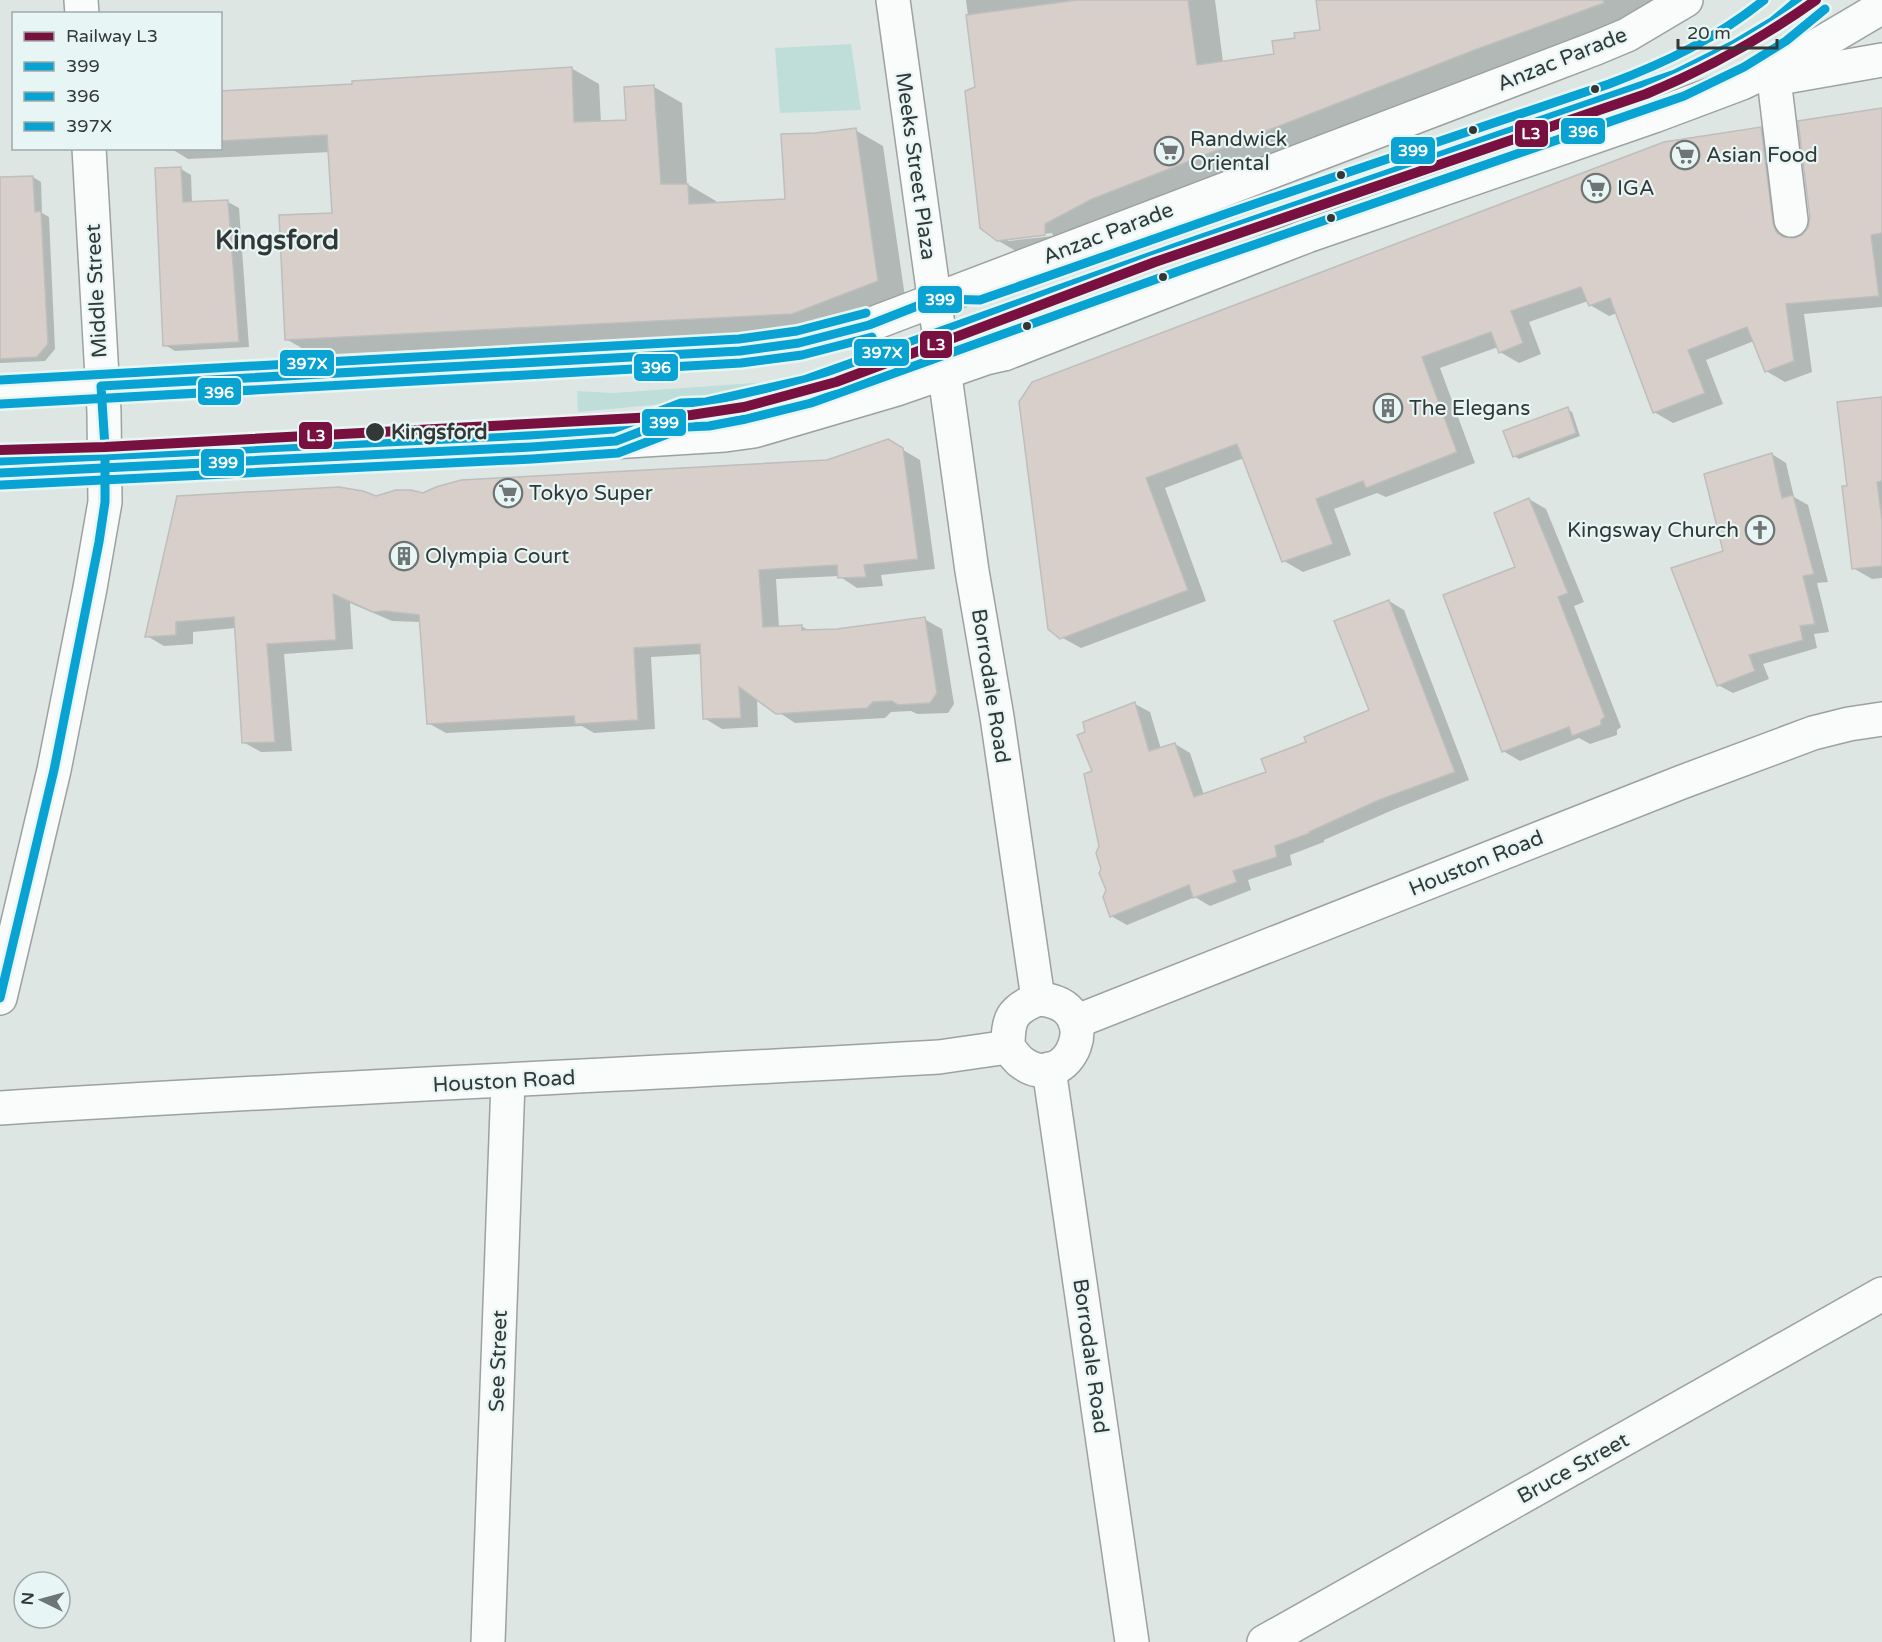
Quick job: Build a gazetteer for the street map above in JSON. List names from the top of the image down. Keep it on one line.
{"streets":{"street":["Anzac Parade","Meeks Street Plaza","Middle Street","Borrodale Road","Houston Road","See Street","Bruce Street"]},"crossings":[["Anzac Parade","Meeks Street Plaza"],["Anzac Parade","Middle Street"],["Meeks Street Plaza","Borrodale Road"],["Borrodale Road","Houston Road"],["Houston Road","See Street"]],"districts":["Kingsford"],"places":{"supermarket":["Randwick Oriental","Asian Food","IGA","Tokyo Super"],"building":["The Elegans","Olympia Court"],"other":["Kingsford"],"church":["Kingsway Church"]},"lines":["rail line L3","transit line 399","transit line 397X","transit line 396"],"legend":["Railway L3","399","396","397X"],"scale_bar":"20 m","north":"left"}
